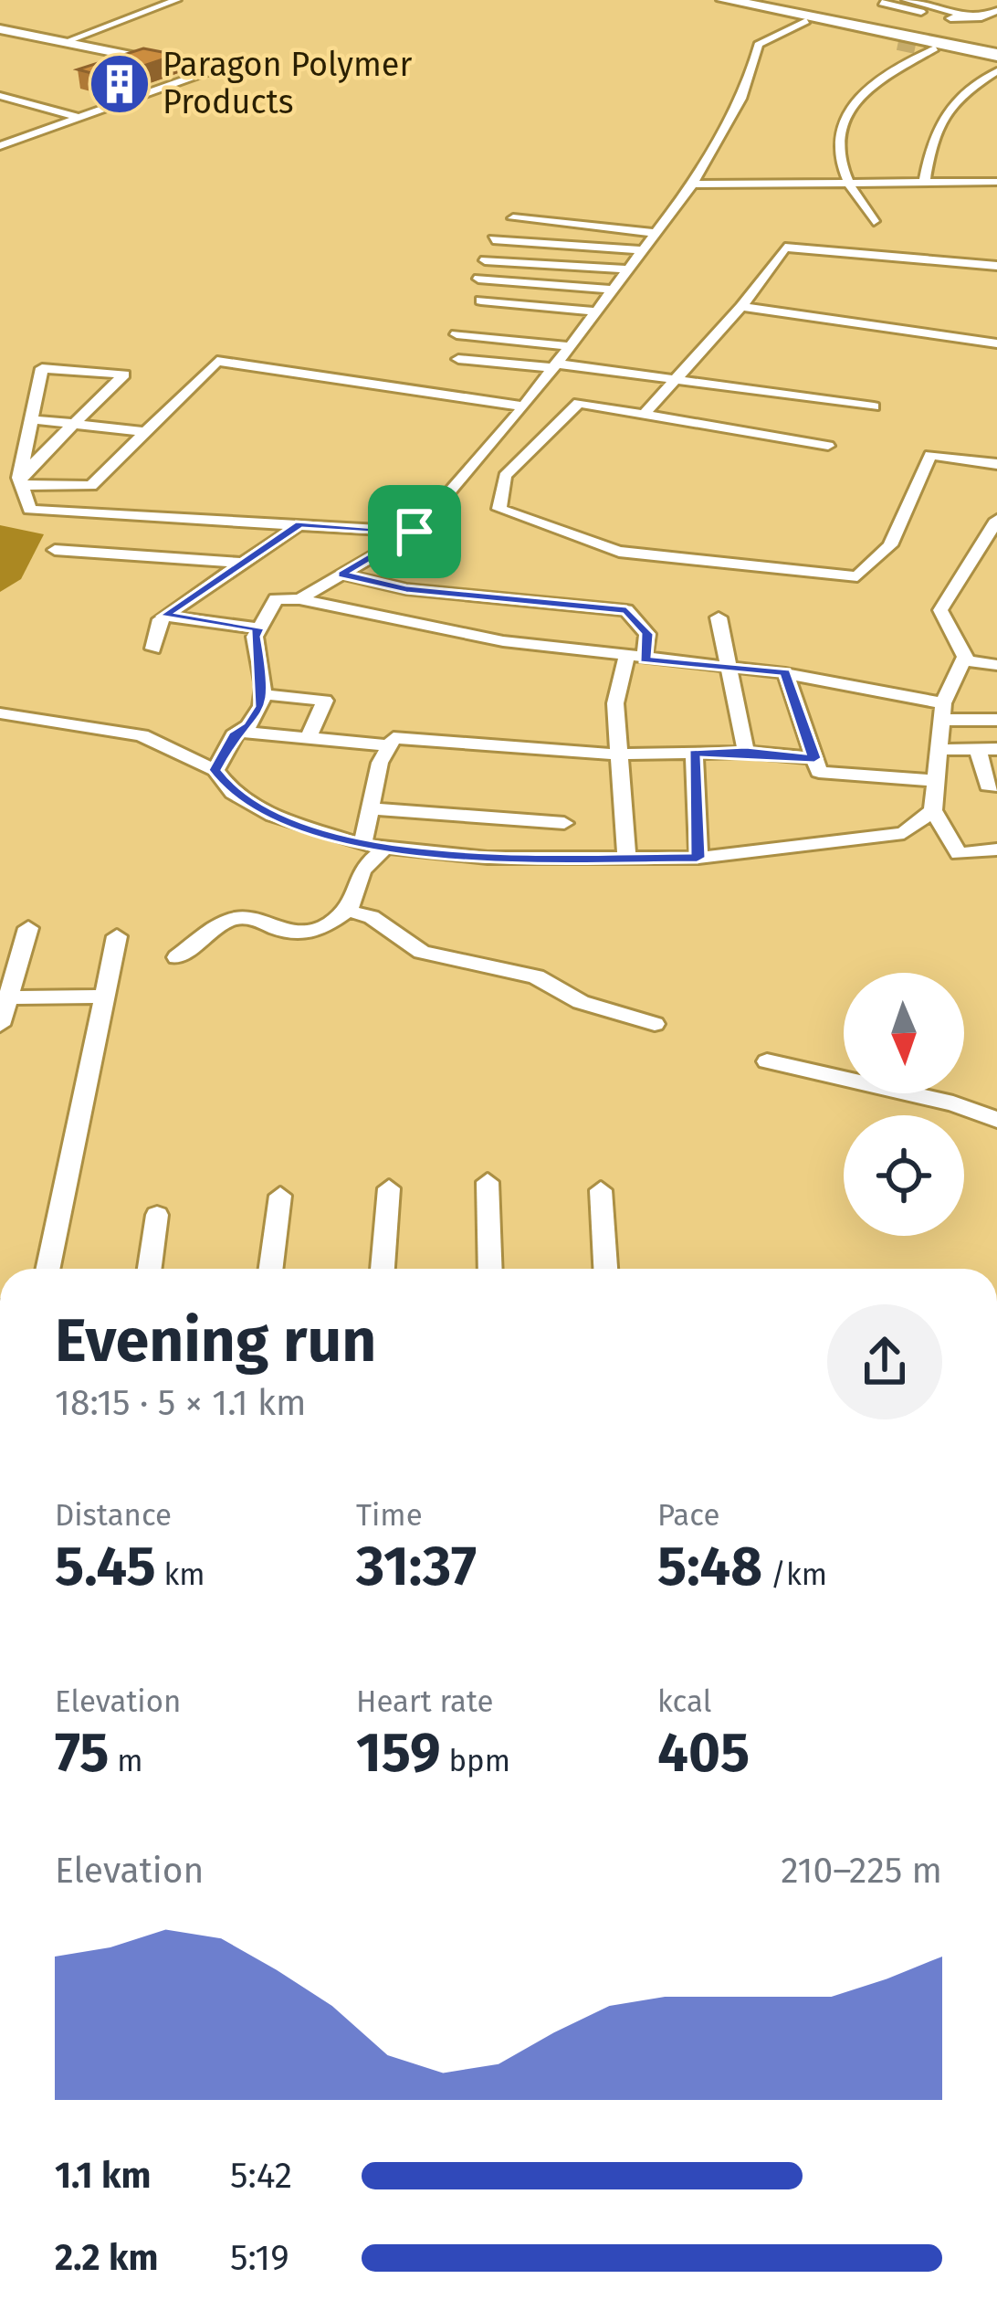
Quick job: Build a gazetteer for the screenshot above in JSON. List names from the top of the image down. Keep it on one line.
{"places":{"building":["Paragon Polymer Products"]},"north":"bottom","page":{"heading":["Evening run","18:15 · 5 × 1.1 km"],"stats":[["Distance","5.45 km"],["Time","31:37"],["Pace","5:48 /km"],["Elevation","75 m"],["Heart rate","159 bpm"],["kcal","405"]],"chart":["Elevation","210–225 m"],"list":[{"name":"1.1 km","note":"5:42"},{"name":"2.2 km","note":"5:19"}]}}
